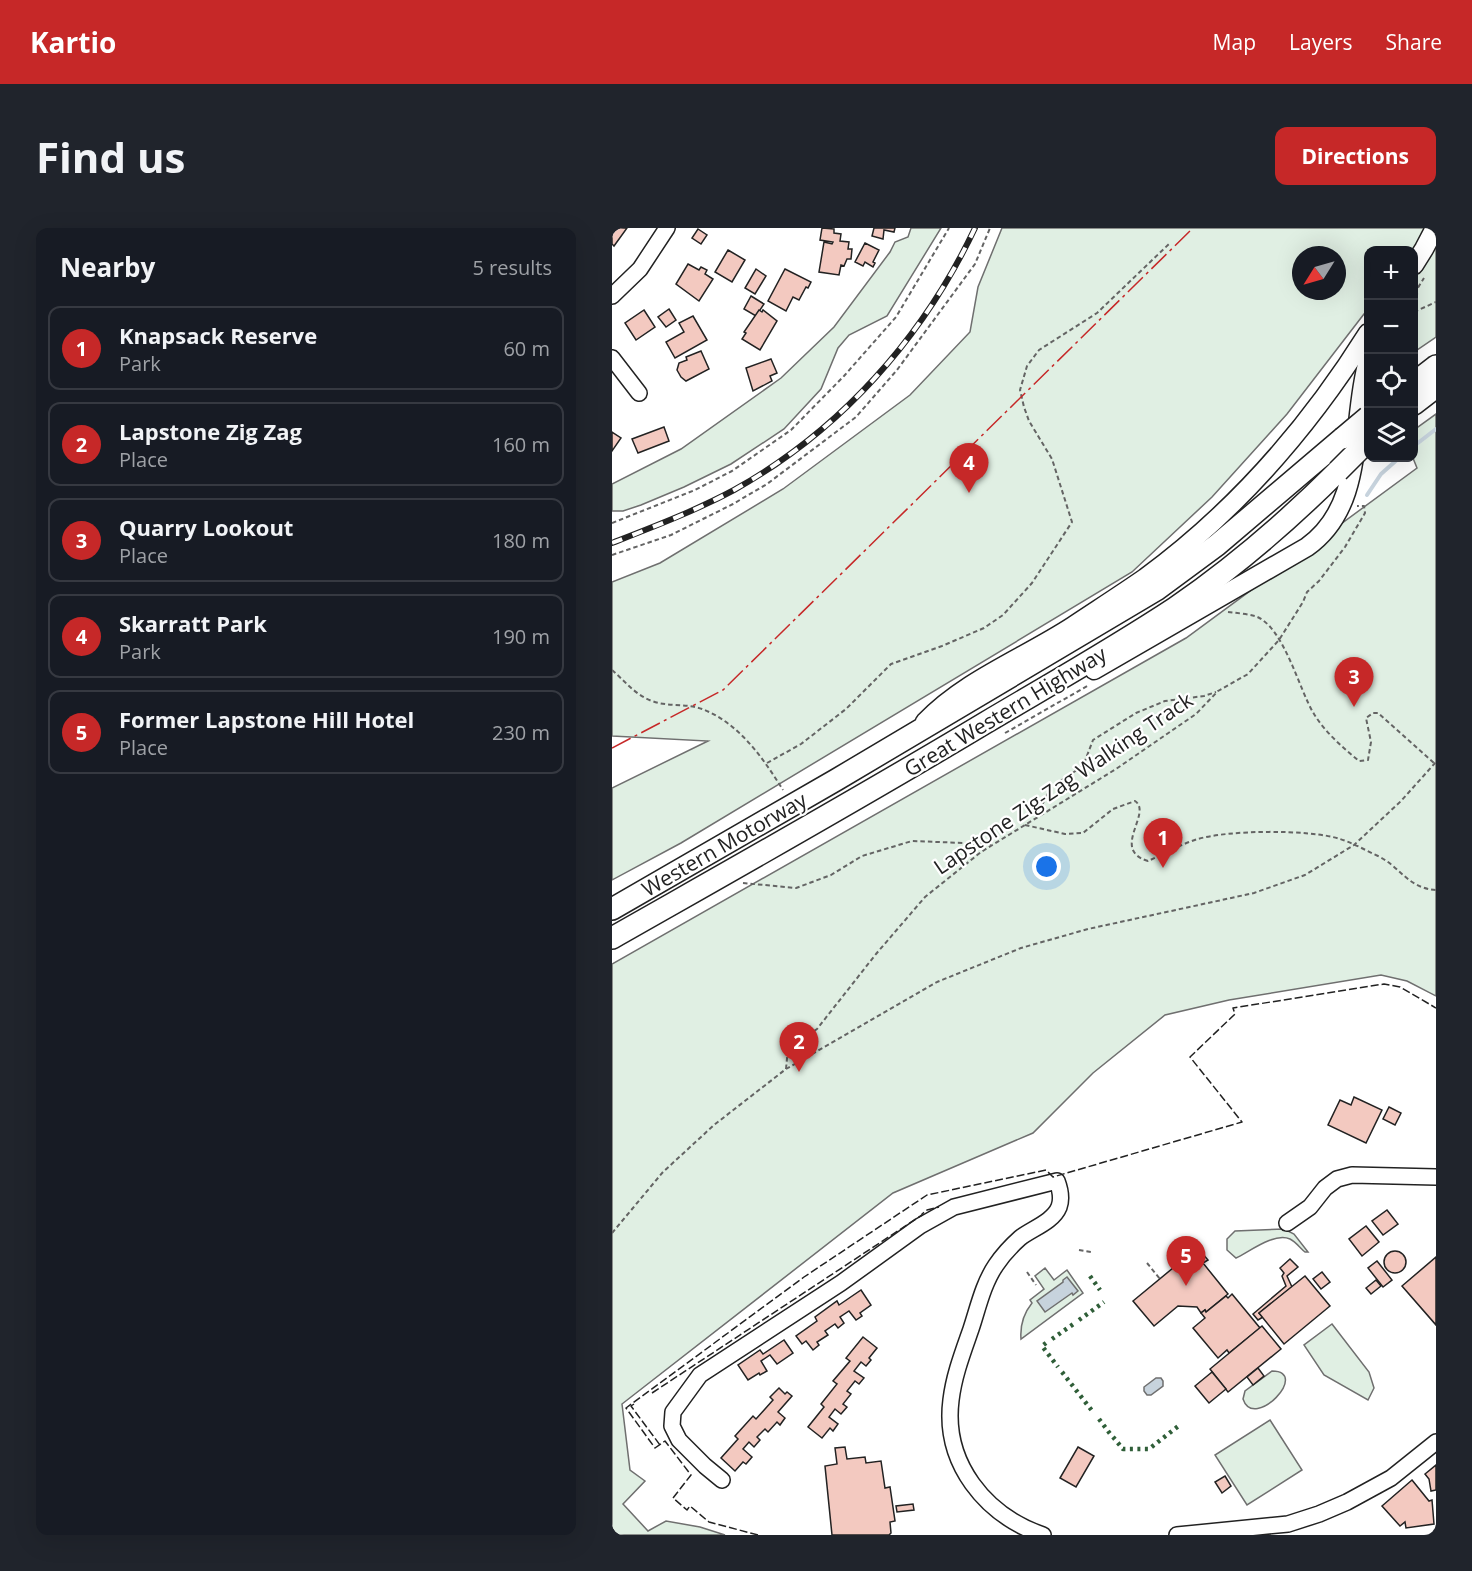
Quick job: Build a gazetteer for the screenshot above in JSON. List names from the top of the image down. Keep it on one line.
{"streets":{"highway":["Great Western Highway","Western Motorway"],"path":["Lapstone Zig-Zag Walking Track"]},"crossings":[["Great Western Highway","Western Motorway"]],"north":"bottom left","page":{"header":"Kartio","nav":["Map","Layers","Share"],"buttons":"Directions","title":"Find us","heading":["Nearby","5 results"],"map_buttons":["+","−"],"list":[{"mark":"1","name":"Knapsack Reserve","note":"Park","value":"60 m"},{"mark":"2","name":"Lapstone Zig Zag","note":"Place","value":"160 m"},{"mark":"3","name":"Quarry Lookout","note":"Place","value":"180 m"},{"mark":"4","name":"Skarratt Park","note":"Park","value":"190 m"},{"mark":"5","name":"Former Lapstone Hill Hotel","note":"Place","value":"230 m"}],"pins":["4","3","1","2","5"]}}
